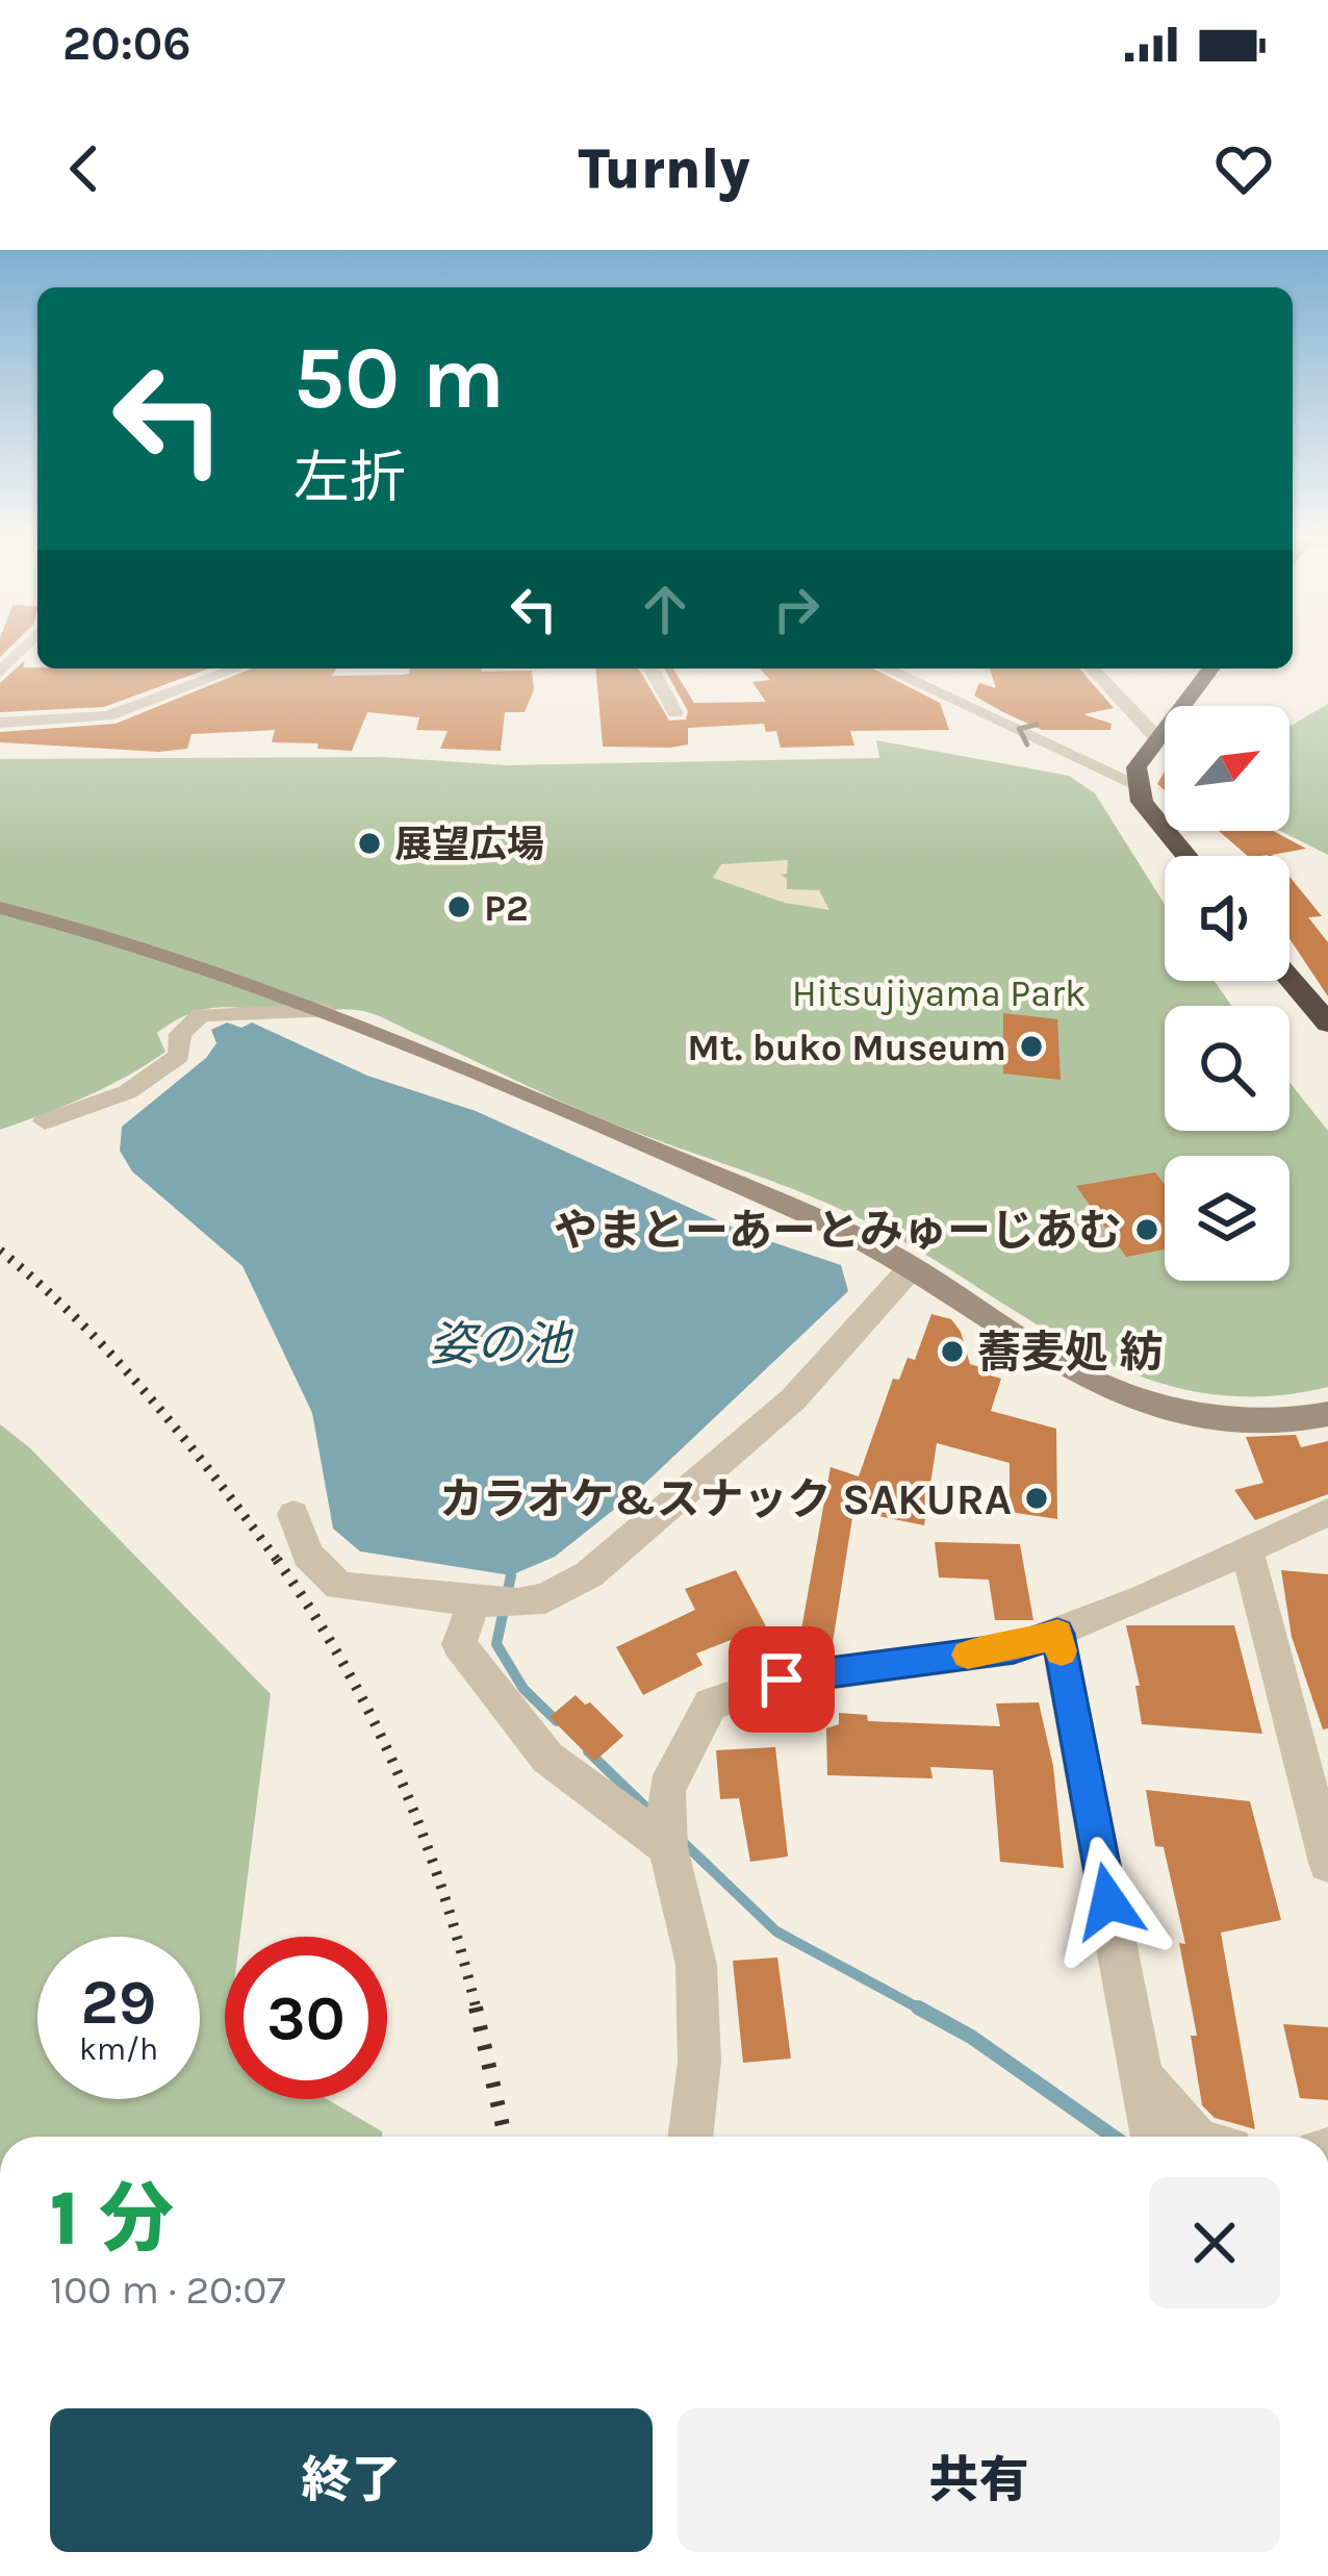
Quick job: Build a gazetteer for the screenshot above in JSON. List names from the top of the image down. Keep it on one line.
{"water":["姿の池"],"parks":["Hitsujiyama Park"],"places":["展望広場","P2","Mt. buko Museum","やまとーあーとみゅーじあむ","蕎麦処 紡","カラオケ&スナック SAKURA"],"north":"top right","page":{"status":"20:06","header":"Turnly","turn":["50 m","左折"],"speed":"29 km/h","limit":"30","heading":["1 分","100 m · 20:07"],"buttons":["終了","共有"]}}
